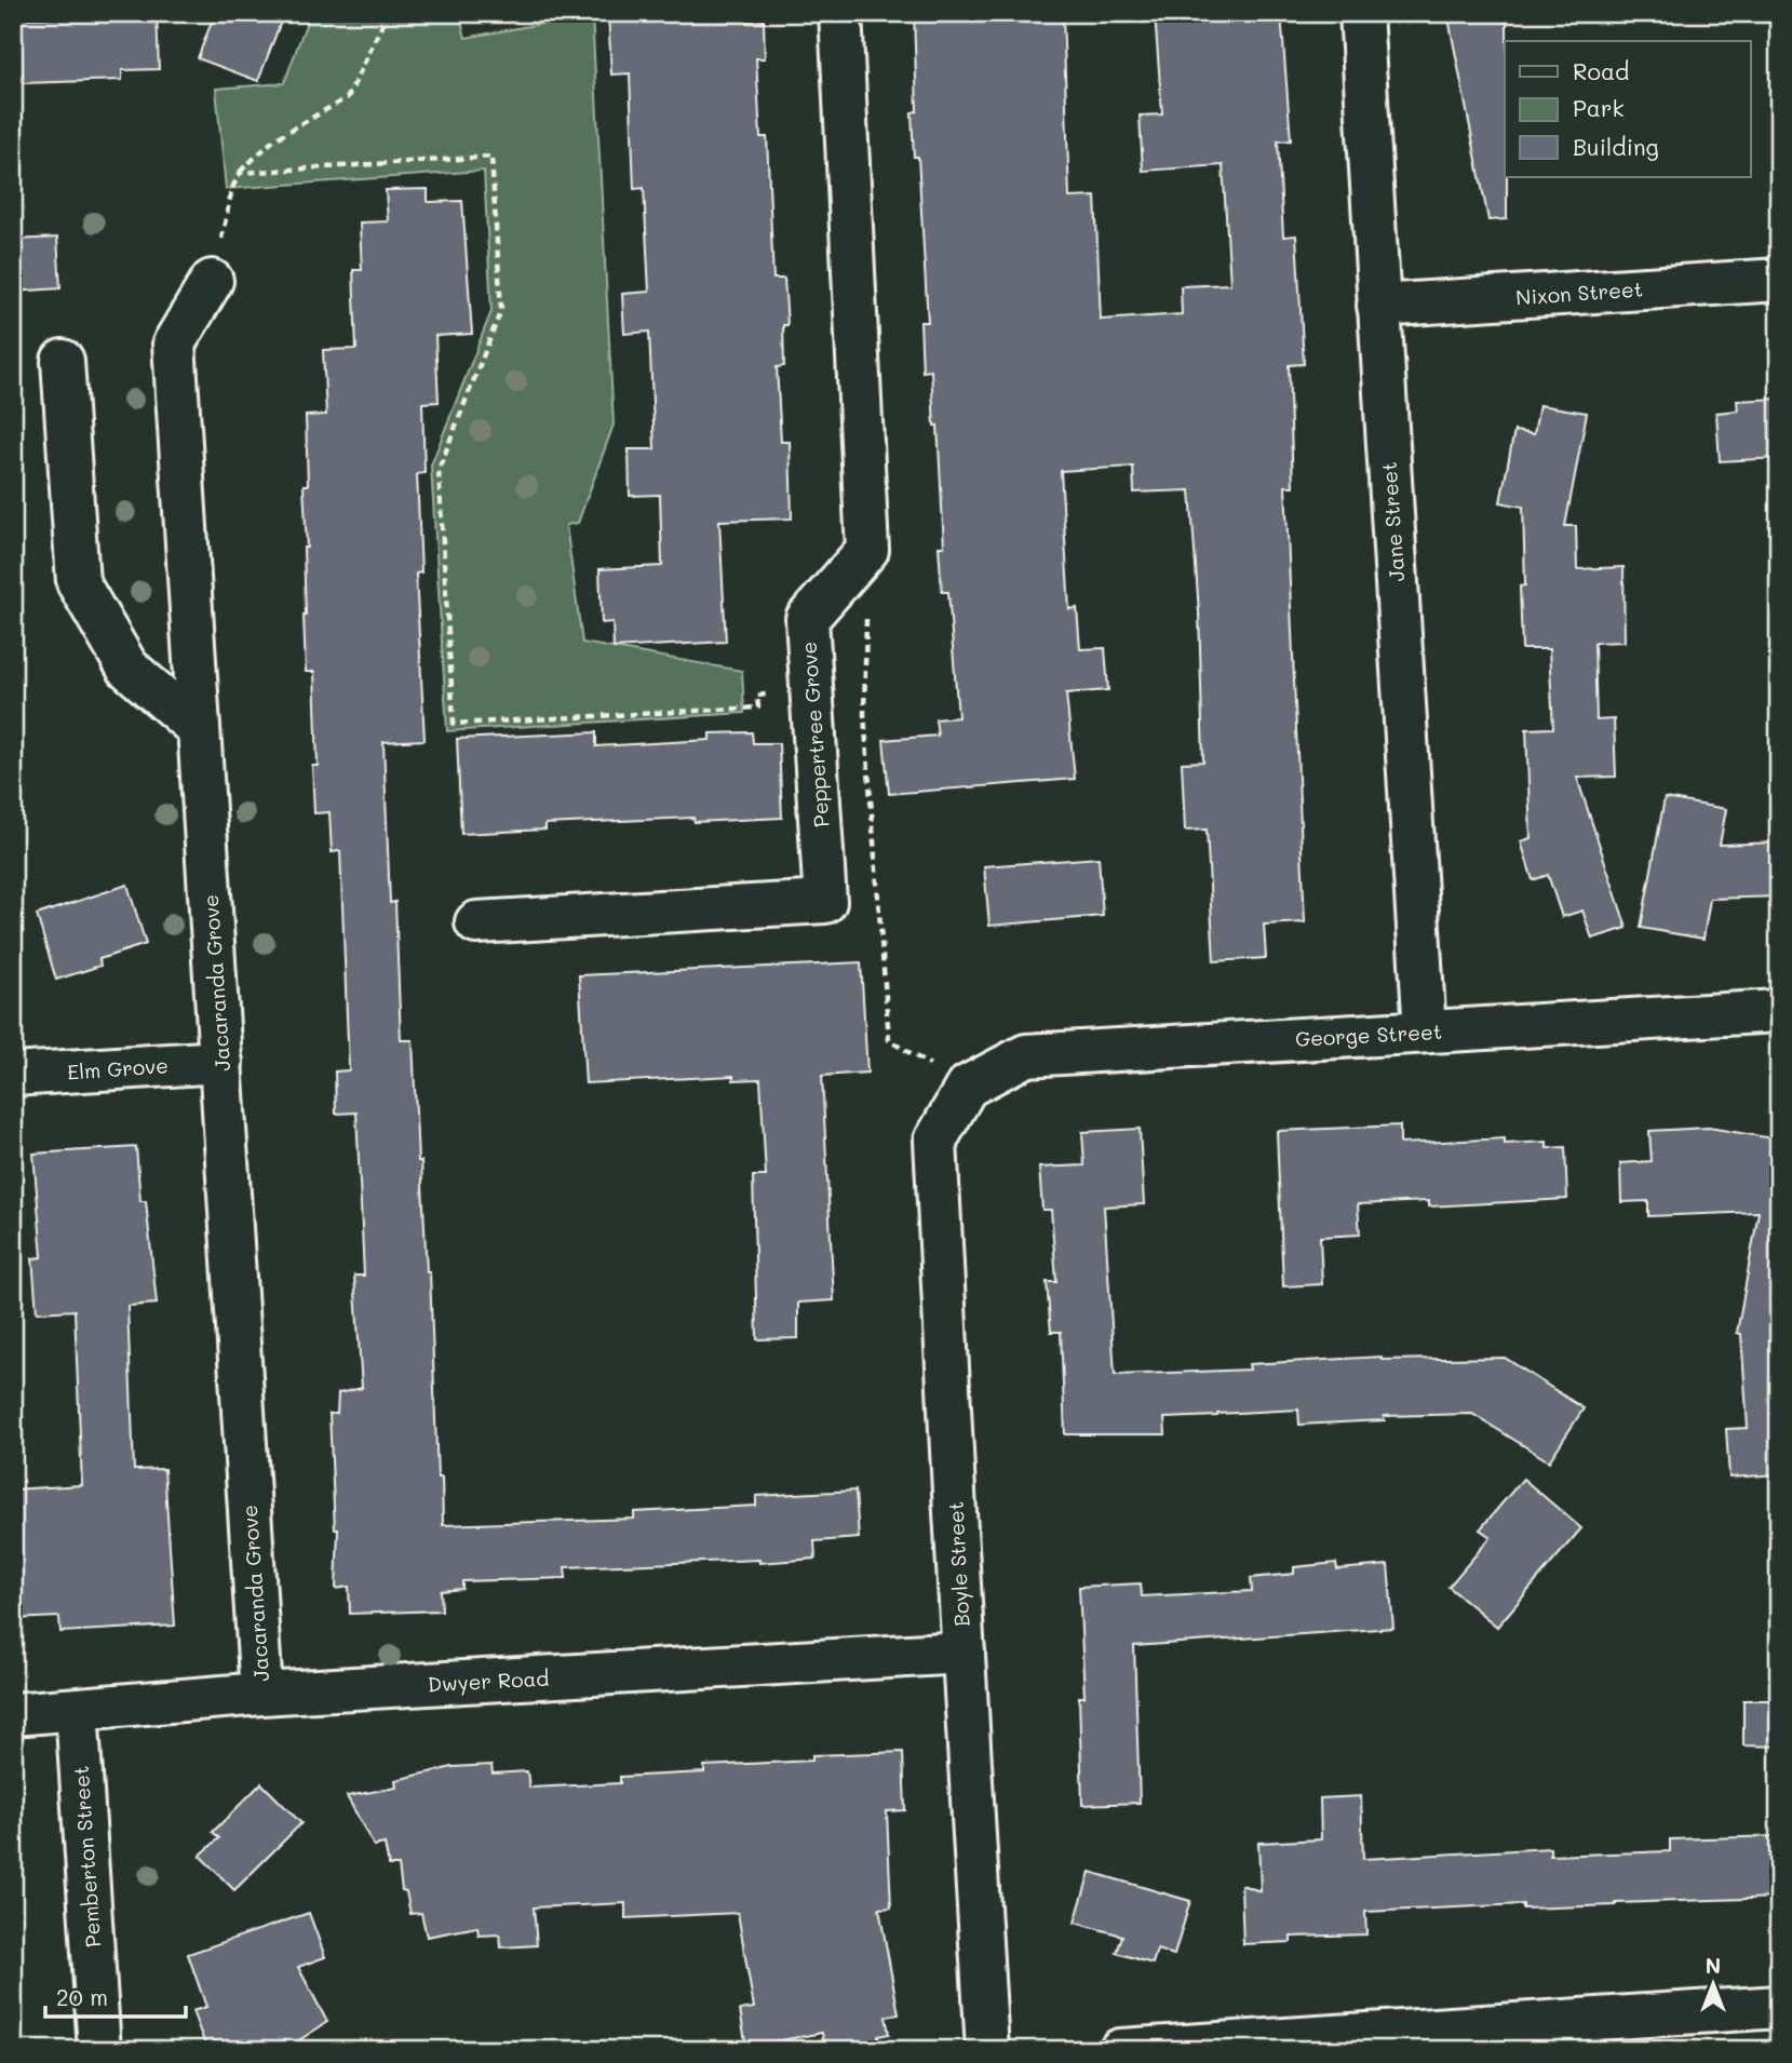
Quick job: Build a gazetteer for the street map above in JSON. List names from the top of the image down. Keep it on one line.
{"streets":{"street":["Nixon Street","Jane Street","Peppertree Grove","Jacaranda Grove","George Street","Elm Grove","Boyle Street","Dwyer Road","Pemberton Street"]},"crossings":[["Nixon Street","Jane Street"],["Jane Street","George Street"],["Jacaranda Grove","Elm Grove"],["Jacaranda Grove","Dwyer Road"],["George Street","Boyle Street"],["Boyle Street","Dwyer Road"],["Dwyer Road","Pemberton Street"]],"legend":["Road","Park","Building"],"scale_bar":"20 m","north":"top"}
